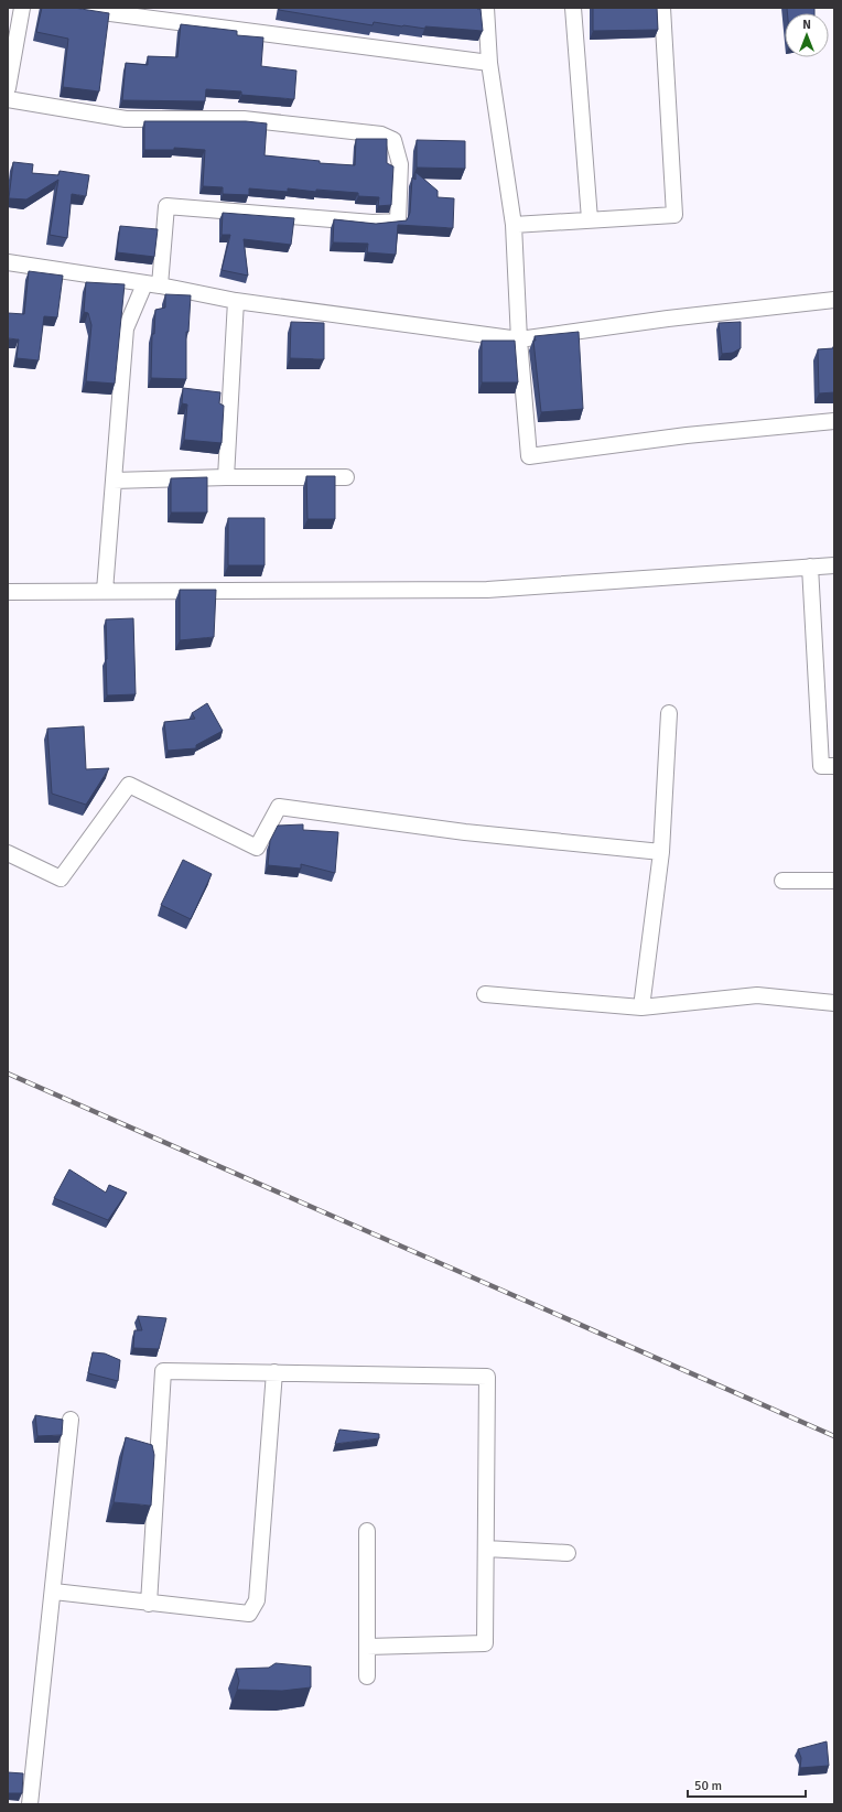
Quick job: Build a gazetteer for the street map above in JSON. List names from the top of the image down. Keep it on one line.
{"scale_bar":"50 m","north":"top"}
